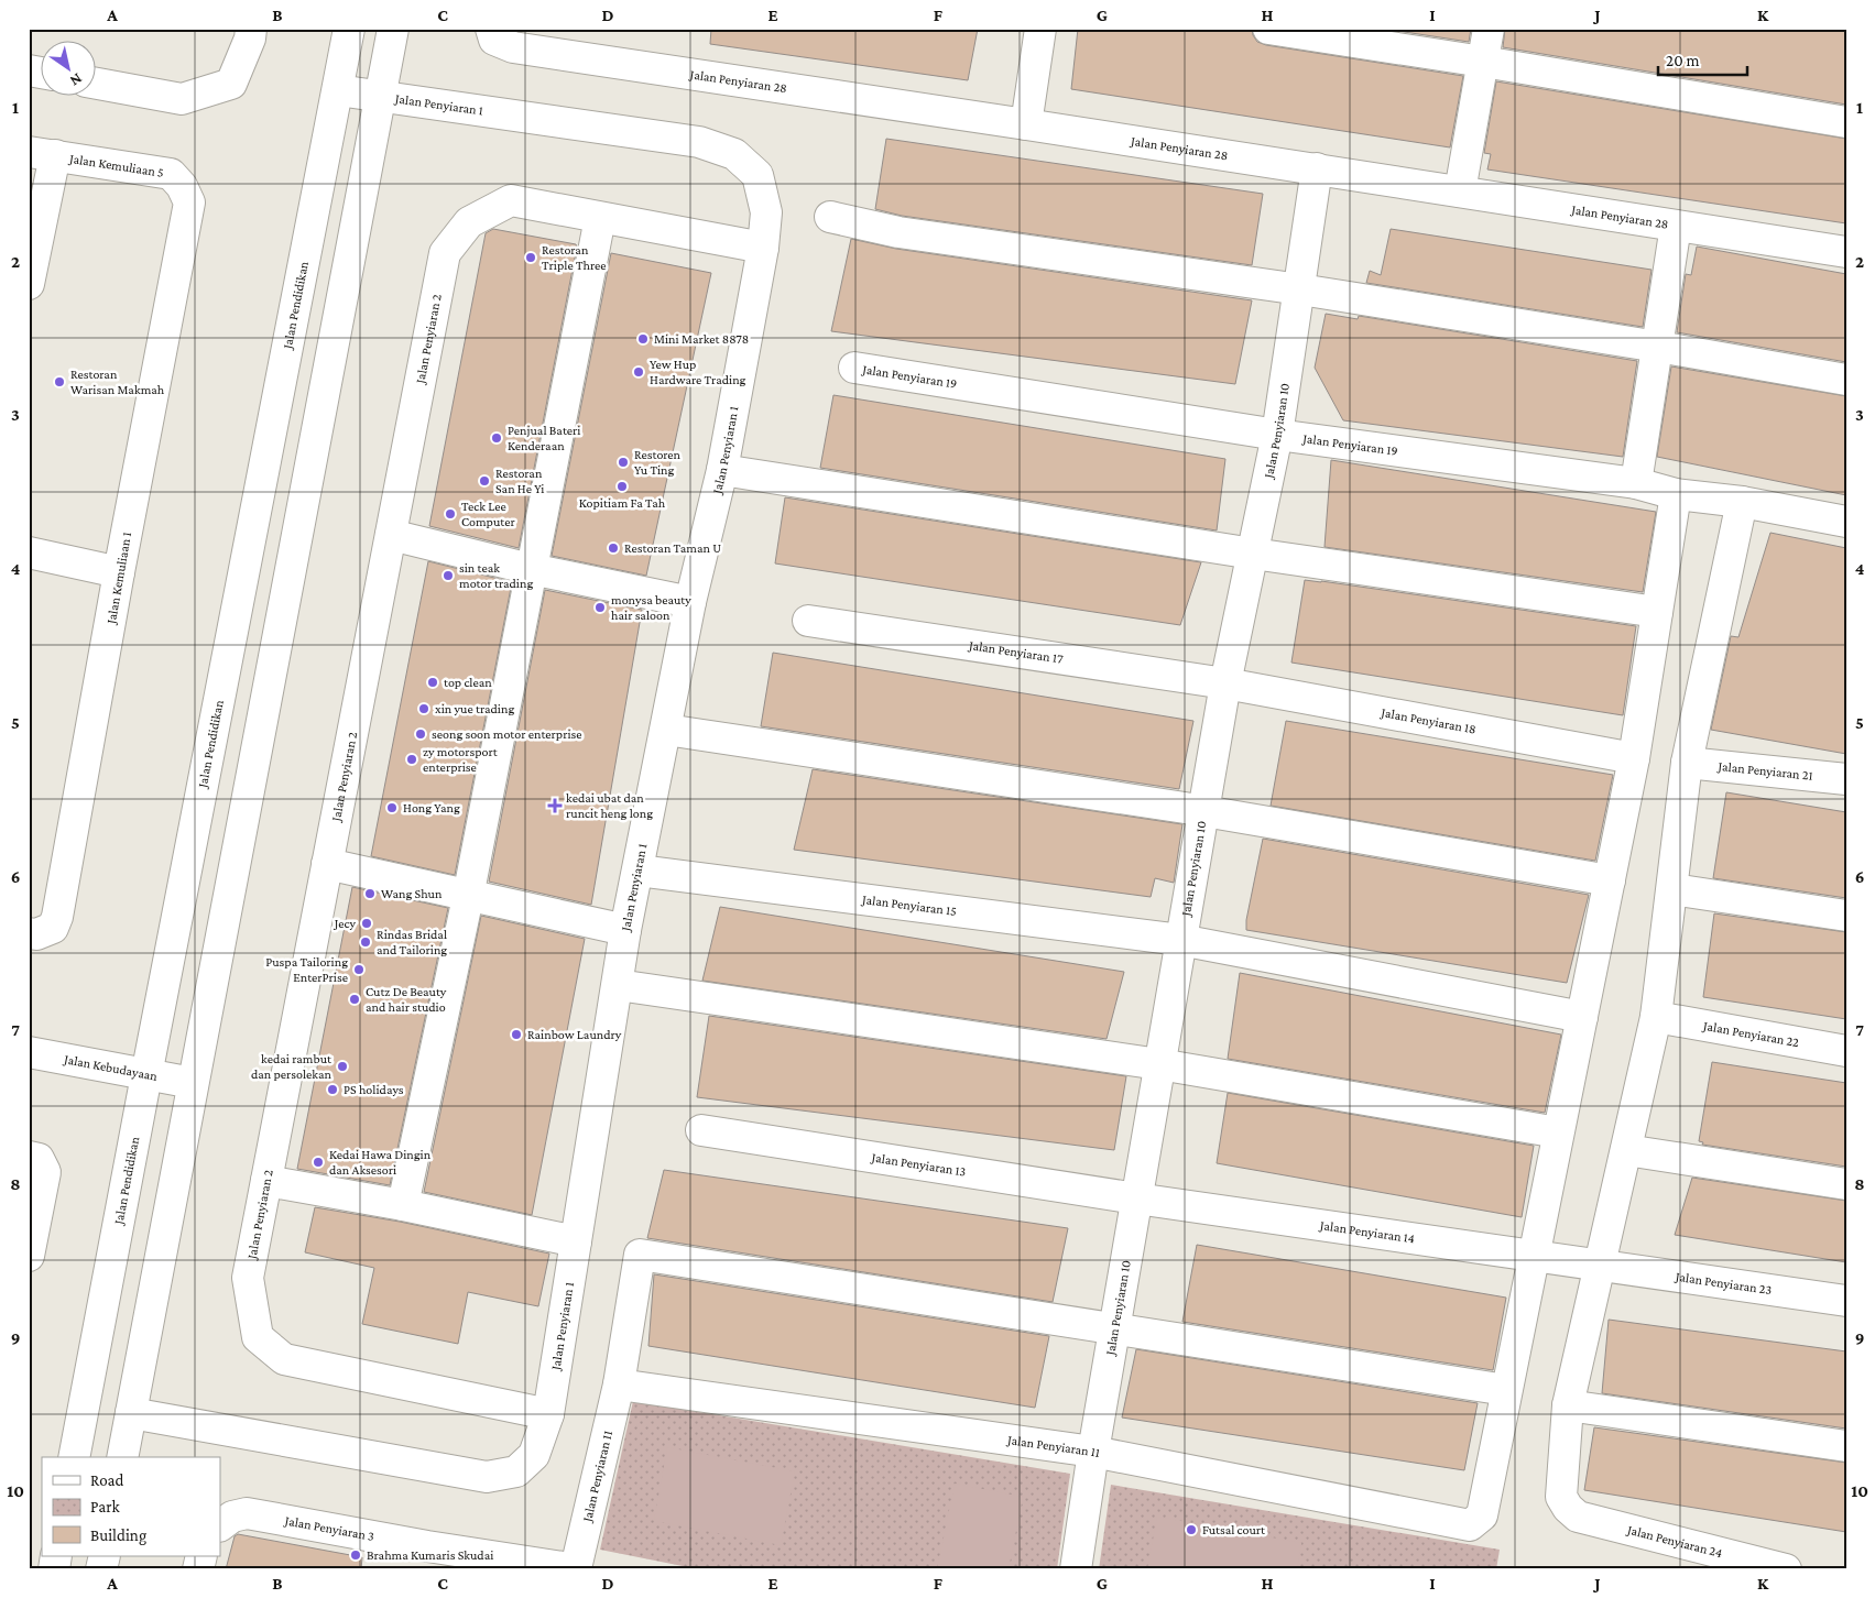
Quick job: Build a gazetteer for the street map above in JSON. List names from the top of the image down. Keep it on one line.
{"streets":{"street":["Jalan Penyiaran 28","Jalan Penyiaran 1","Jalan Kemuliaan 5","Jalan Pendidikan","Jalan Penyiaran 2","Jalan Penyiaran 19","Jalan Penyiaran 10","Jalan Kemuliaan 1","Jalan Penyiaran 17","Jalan Penyiaran 18","Jalan Penyiaran 21","Jalan Penyiaran 15","Jalan Penyiaran 22","Jalan Kebudayaan","Jalan Penyiaran 13","Jalan Penyiaran 14","Jalan Penyiaran 23","Jalan Penyiaran 11","Jalan Penyiaran 3","Jalan Penyiaran 24"]},"crossings":[["Jalan Penyiaran 28","Jalan Penyiaran 10"],["Jalan Penyiaran 1","Jalan Pendidikan"],["Jalan Penyiaran 1","Jalan Penyiaran 2"],["Jalan Penyiaran 1","Jalan Penyiaran 15"],["Jalan Kemuliaan 5","Jalan Kemuliaan 1"],["Jalan Pendidikan","Jalan Kebudayaan"],["Jalan Penyiaran 19","Jalan Penyiaran 10"],["Jalan Penyiaran 19","Jalan Penyiaran 24"],["Jalan Penyiaran 10","Jalan Penyiaran 17"],["Jalan Penyiaran 10","Jalan Penyiaran 18"],["Jalan Penyiaran 10","Jalan Penyiaran 15"],["Jalan Penyiaran 10","Jalan Penyiaran 13"],["Jalan Penyiaran 10","Jalan Penyiaran 14"],["Jalan Penyiaran 10","Jalan Penyiaran 11"],["Jalan Penyiaran 17","Jalan Penyiaran 18"],["Jalan Penyiaran 21","Jalan Penyiaran 24"],["Jalan Penyiaran 22","Jalan Penyiaran 24"],["Jalan Penyiaran 13","Jalan Penyiaran 14"],["Jalan Penyiaran 14","Jalan Penyiaran 23"],["Jalan Penyiaran 14","Jalan Penyiaran 24"],["Jalan Penyiaran 23","Jalan Penyiaran 24"],["Jalan Penyiaran 11","Jalan Penyiaran 3"]],"places":{"other":["Restoran Triple Three","Mini Market 8878","Yew Hup Hardware Trading","Restoran Warisan Makmah","Penjual Bateri Kenderaan","Restoren Yu Ting","Restoran San He Yi","Kopitiam Fa Tah","Teck Lee Computer","Restoran Taman U","sin teak motor trading","monysa beauty hair saloon","top clean","xin yue trading","seong soon motor enterprise","zy motorsport enterprise","Hong Yang","Wang Shun","Jecy","Rindas Bridal and Tailoring","Puspa Tailoring EnterPrise","Cutz De Beauty and hair studio","Rainbow Laundry","kedai rambut dan persolekan","PS holidays","Kedai Hawa Dingin dan Aksesori","Futsal court","Brahma Kumaris Skudai"],"health":["kedai ubat dan runcit heng long"]},"legend":["Road","Park","Building"],"scale_bar":"20 m","north":"bottom right","grid":{"columns":["A","B","C","D","E","F","G","H","I","J","K"],"rows":["1","2","3","4","5","6","7","8","9","10"]}}
